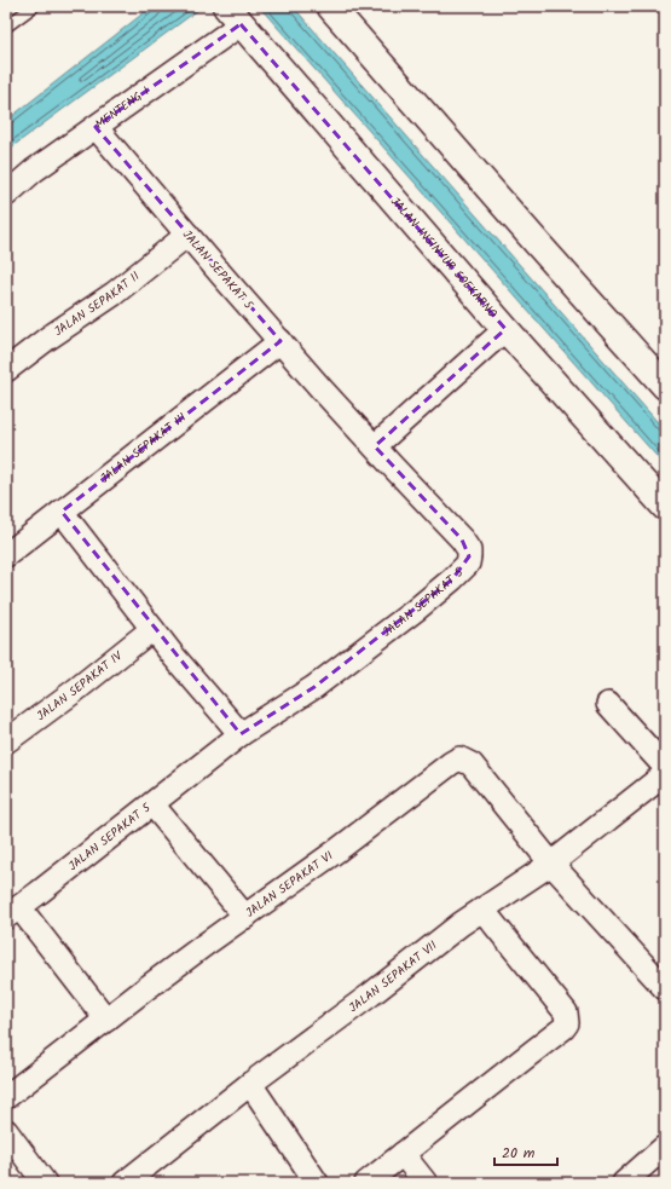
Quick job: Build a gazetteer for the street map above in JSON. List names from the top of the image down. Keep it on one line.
{"streets":{"street":["MENTENG I","JALAN INSINYUR SOEKARNO","JALAN SEPAKAT 5","JALAN SEPAKAT II","JALAN SEPAKAT III","JALAN SEPAKAT IV","JALAN SEPAKAT VI","JALAN SEPAKAT VII"]},"crossings":[["MENTENG I","JALAN INSINYUR SOEKARNO"],["MENTENG I","JALAN SEPAKAT 5"],["JALAN SEPAKAT 5","JALAN SEPAKAT II"],["JALAN SEPAKAT 5","JALAN SEPAKAT III"],["JALAN SEPAKAT VI","JALAN SEPAKAT VII"]],"scale_bar":"20 m"}
